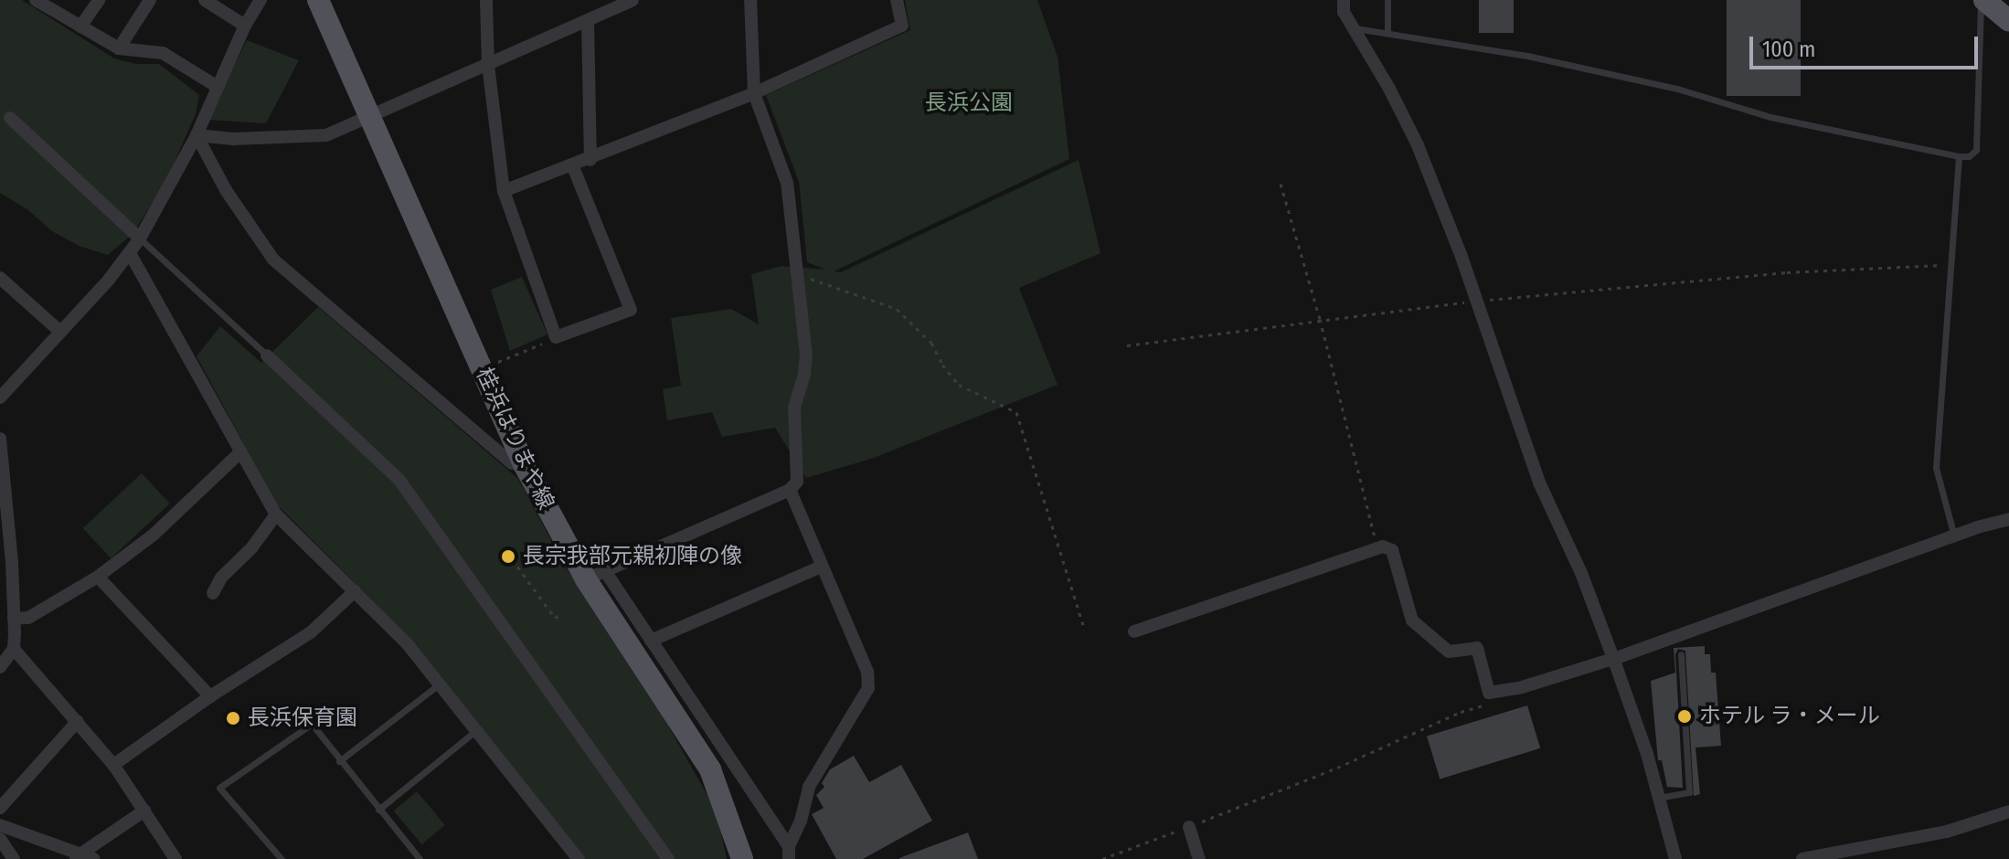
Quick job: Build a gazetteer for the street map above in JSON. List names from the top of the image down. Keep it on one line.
{"streets":{"main road":["桂浜はりまや線"]},"parks":["長浜公園"],"places":["長宗我部元親初陣の像","ホテル ラ・メール","長浜保育園"],"scale_bar":"100 m"}
